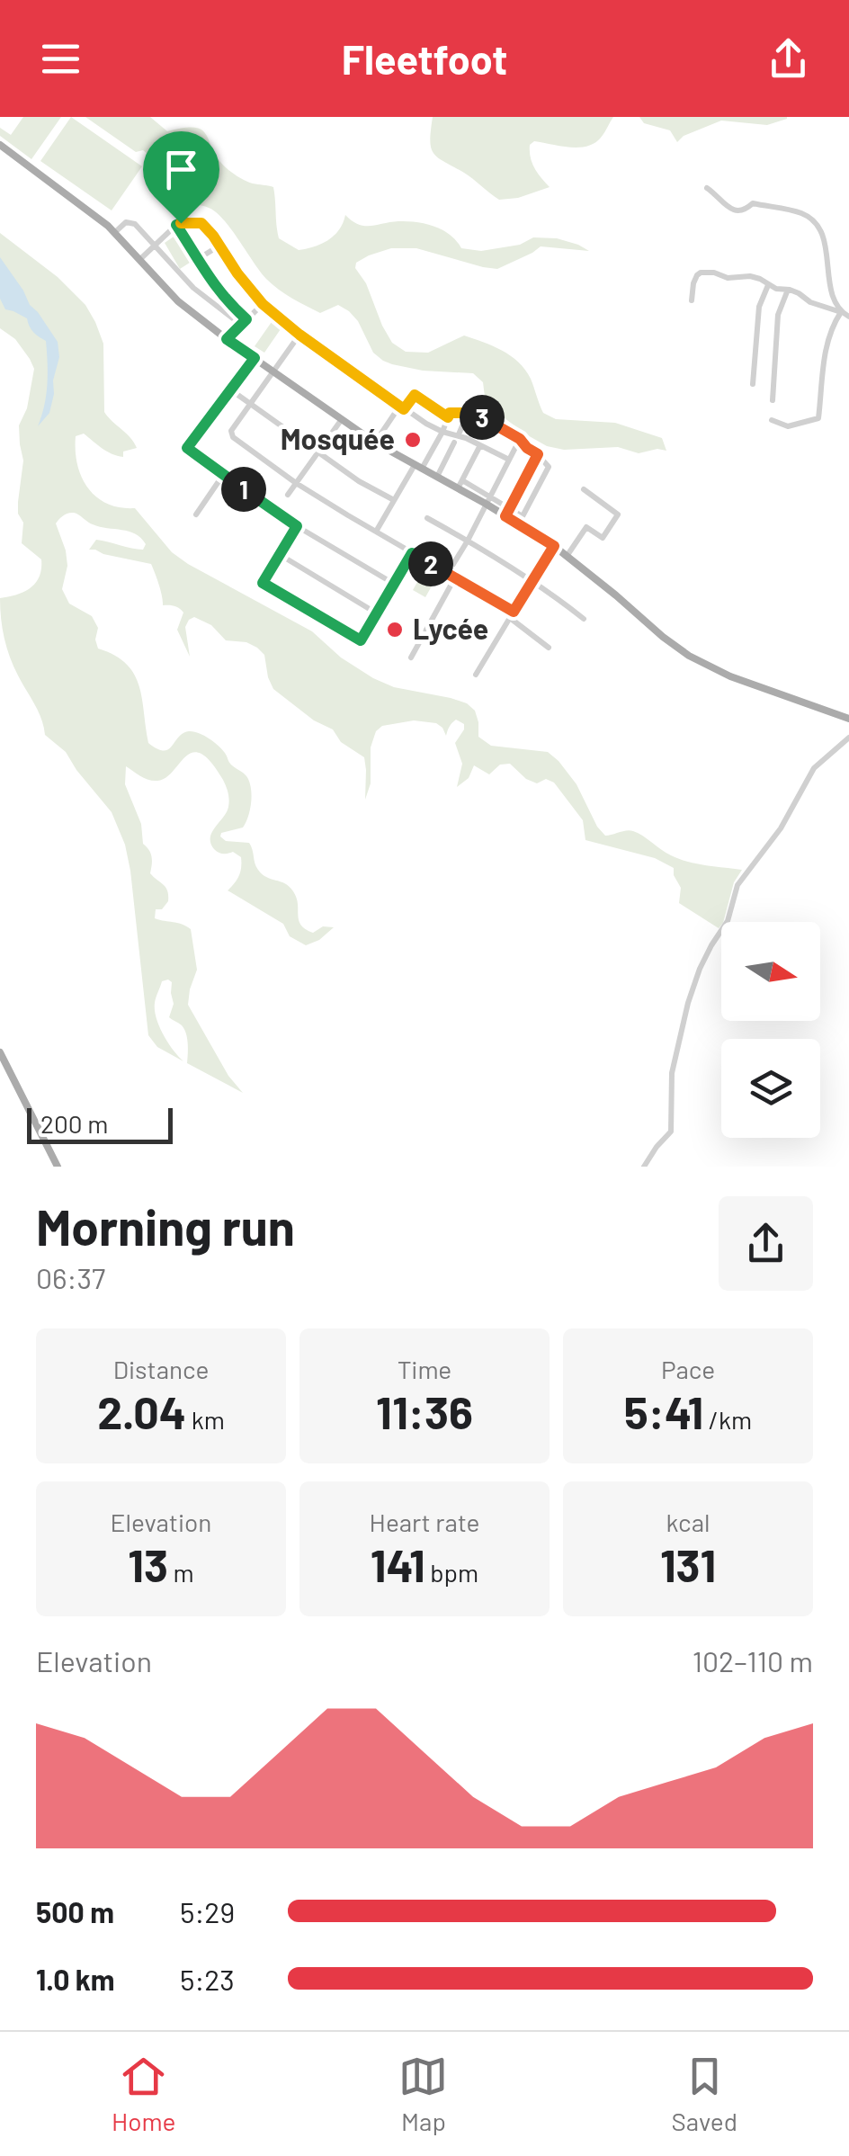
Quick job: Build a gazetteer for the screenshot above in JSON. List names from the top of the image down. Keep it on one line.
{"places":["Mosquée","Lycée"],"scale_bar":"200 m","north":"right","page":{"header":"Fleetfoot","pins":["3","1","2"],"scale":"200 m","heading":["Morning run","06:37"],"stats":[["Distance","2.04 km"],["Time","11:36"],["Pace","5:41 /km"],["Elevation","13 m"],["Heart rate","141 bpm"],["kcal","131"]],"chart":["Elevation","102–110 m"],"list":[{"name":"500 m","note":"5:29"},{"name":"1.0 km","note":"5:23"}],"tabs":["Home","Map","Saved"]}}
